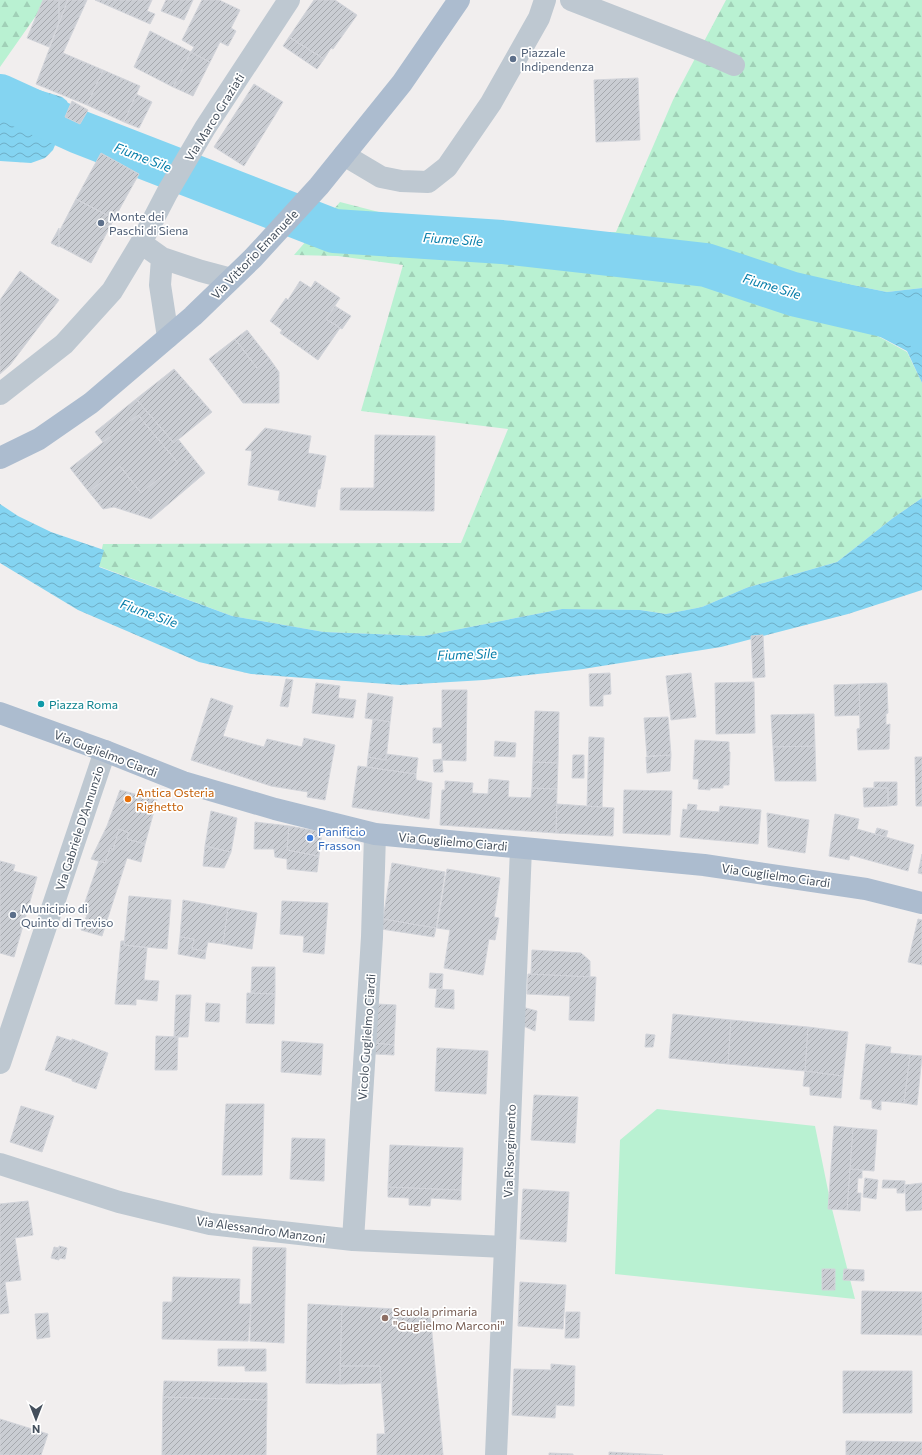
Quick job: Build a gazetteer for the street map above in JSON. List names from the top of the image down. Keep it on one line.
{"streets":{"main road":["Via Vittorio Emanuele","Via Guglielmo Ciardi"],"street":["Via Marco Graziati","Via Gabriele D'Annunzio","Vicolo Guglielmo Ciardi","Via Risorgimento","Via Alessandro Manzoni"]},"crossings":[["Via Guglielmo Ciardi","Via Gabriele D'Annunzio"],["Via Guglielmo Ciardi","Vicolo Guglielmo Ciardi"],["Via Guglielmo Ciardi","Via Risorgimento"],["Vicolo Guglielmo Ciardi","Via Alessandro Manzoni"],["Via Risorgimento","Via Alessandro Manzoni"]],"water":["Fiume Sile"],"places":["Piazzale Indipendenza","Monte dei Paschi di Siena","Piazza Roma","Antica Osteria Righetto","Panificio Frasson","Municipio di Quinto di Treviso","Scuola primaria \"Guglielmo Marconi\""],"north":"bottom"}
